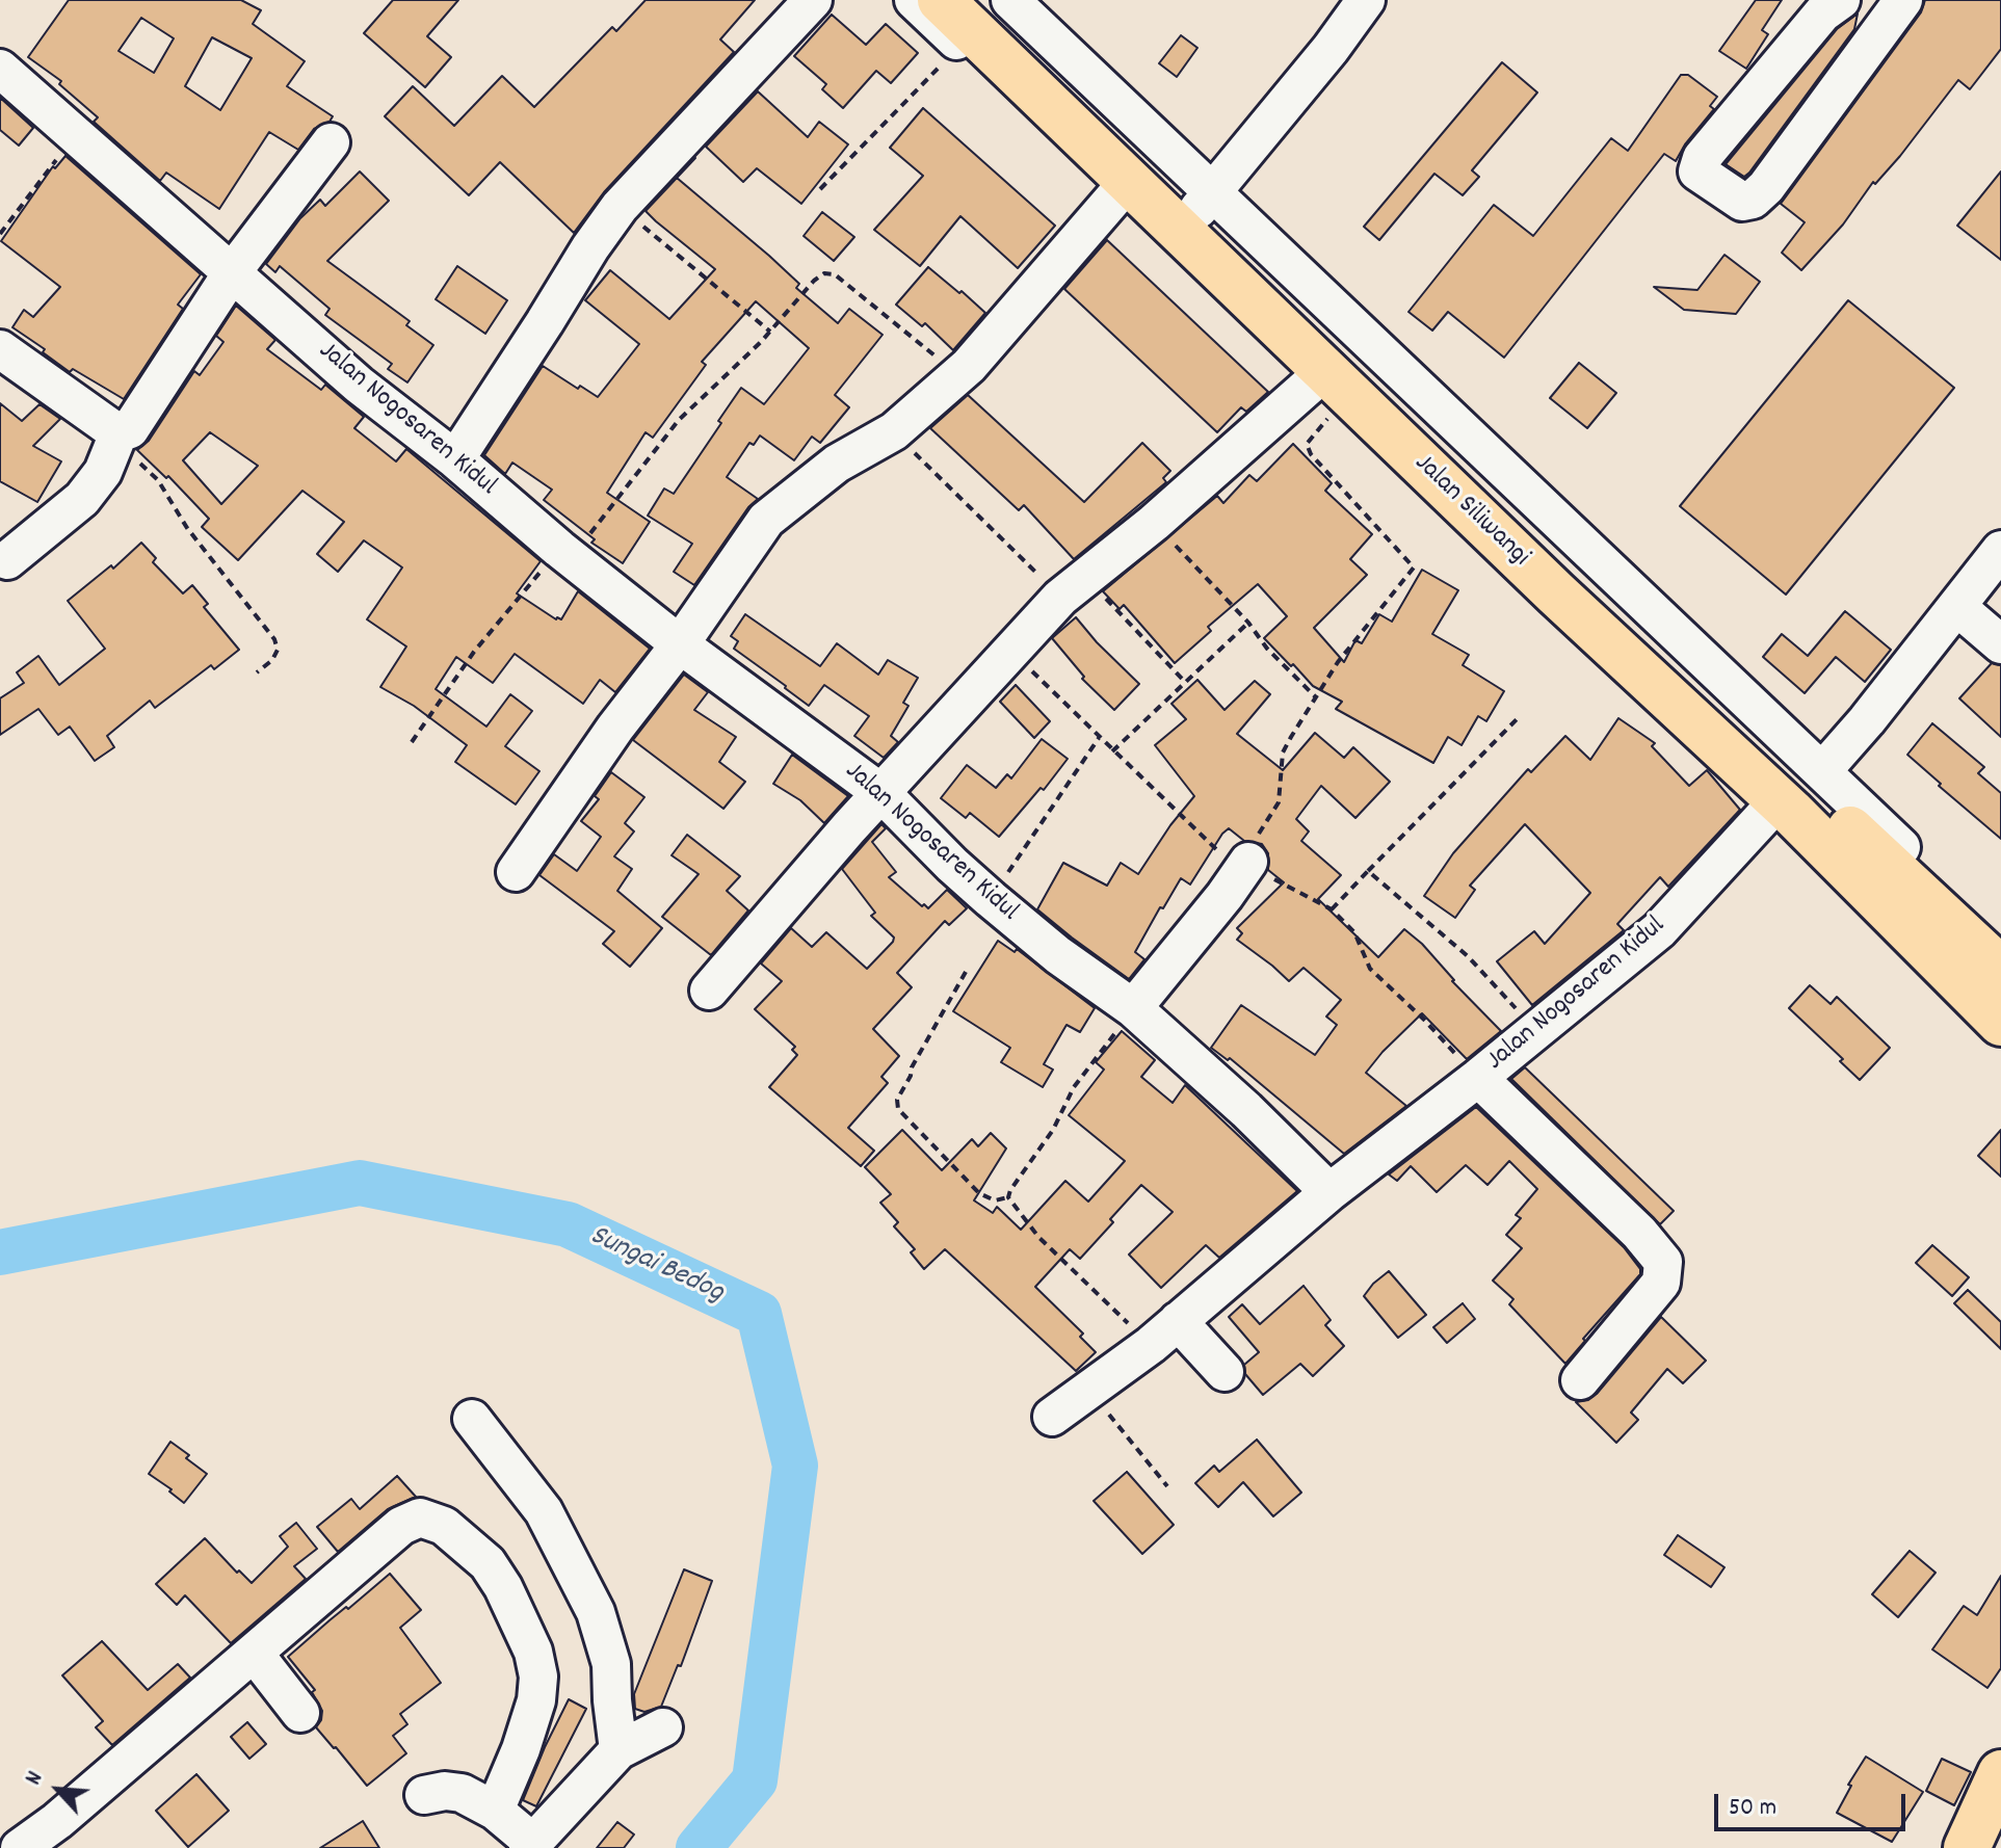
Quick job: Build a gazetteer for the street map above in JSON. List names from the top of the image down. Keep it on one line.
{"streets":{"main road":["Jalan Siliwangi"],"street":["Jalan Nogosaren Kidul"]},"water":["Sungai Bedog"],"scale_bar":"50 m","north":"top left"}
